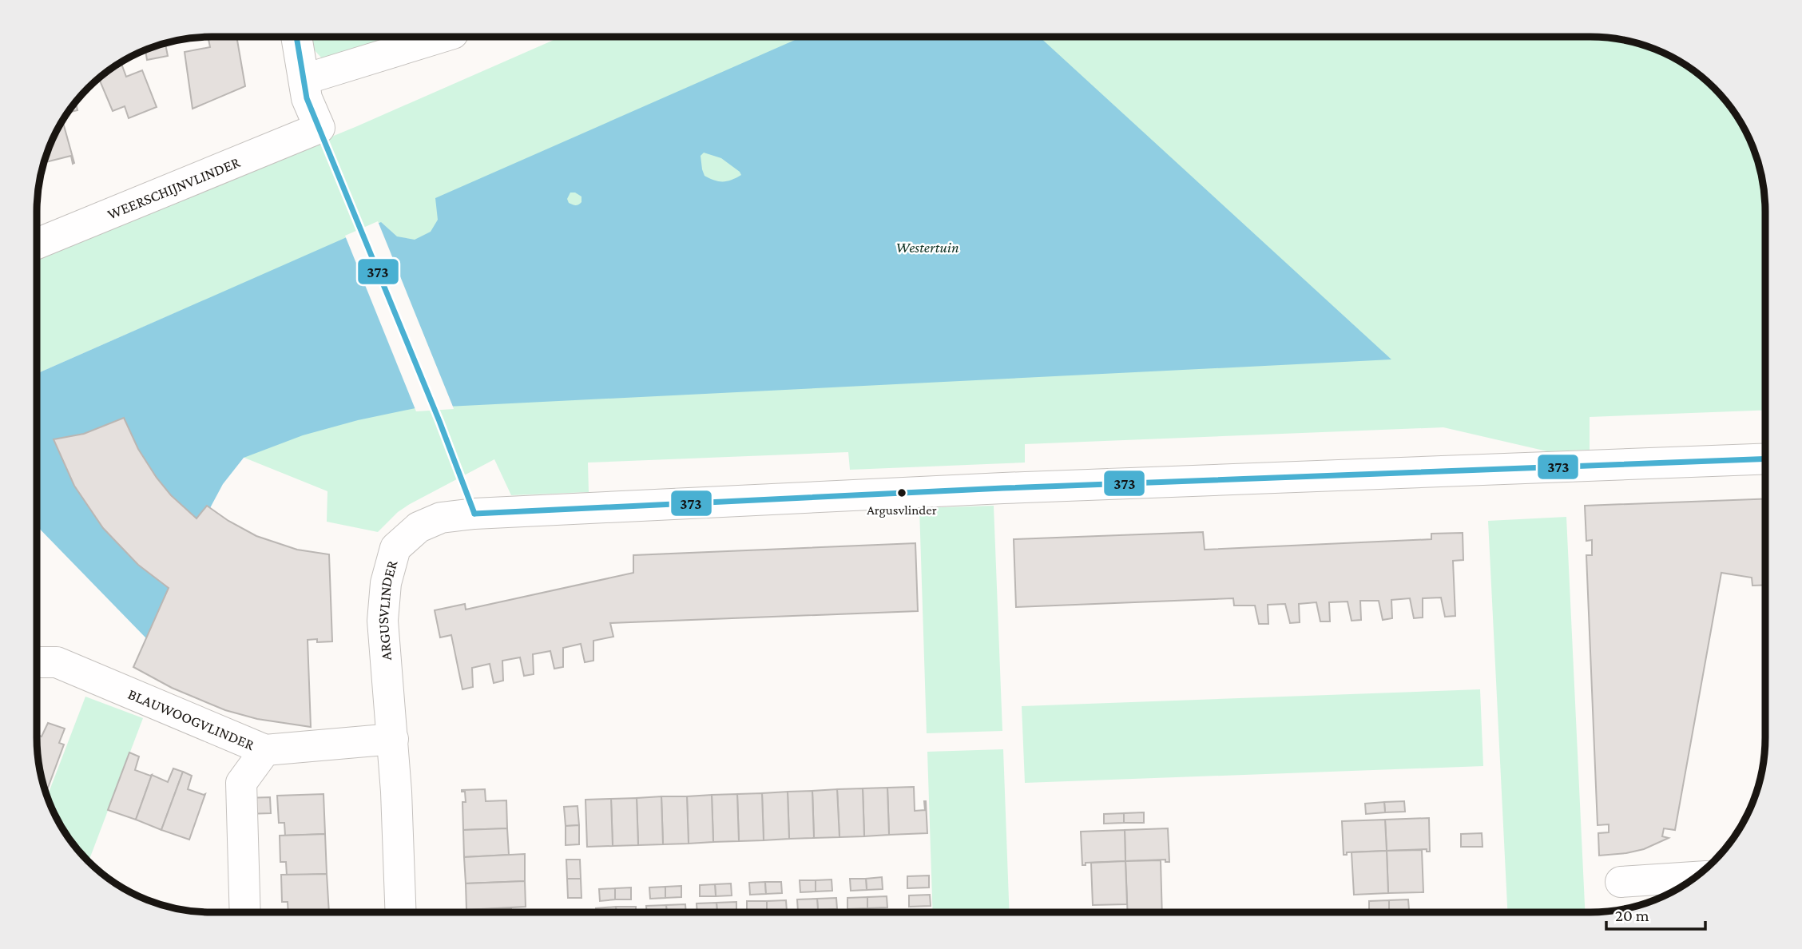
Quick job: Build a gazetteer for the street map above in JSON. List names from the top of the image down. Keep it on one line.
{"streets":{"street":["WEERSCHIJNVLINDER","ARGUSVLINDER","BLAUWOOGVLINDER"]},"crossings":[["ARGUSVLINDER","BLAUWOOGVLINDER"]],"parks":["Westertuin"],"places":["Argusvlinder"],"lines":["transit line 373"],"scale_bar":"20 m"}
